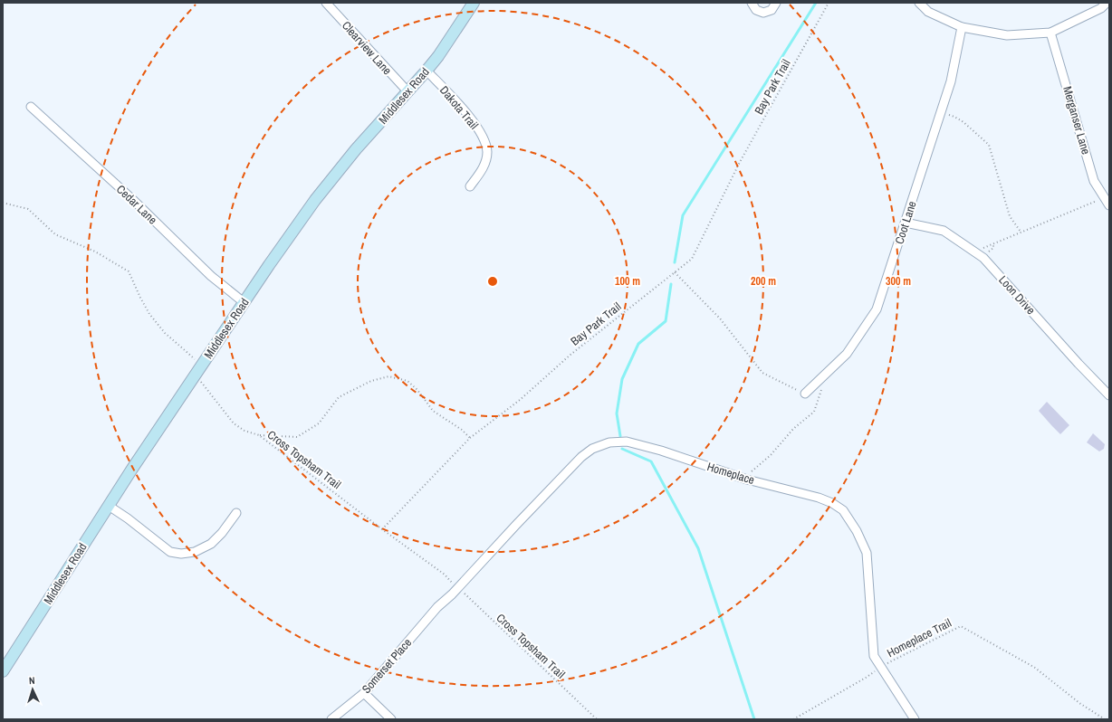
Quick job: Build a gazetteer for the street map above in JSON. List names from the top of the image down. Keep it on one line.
{"streets":{"main road":["Middlesex Road"],"street":["Clearview Lane","Dakota Trail","Merganser Lane","Cedar Lane","Coot Lane","Loon Drive","Homeplace","Somerset Place"],"path":["Bay Park Trail","Cross Topsham Trail","Homeplace Trail"]},"crossings":[["Clearview Lane","Middlesex Road"],["Bay Park Trail","Cross Topsham Trail"],["Middlesex Road","Dakota Trail"],["Middlesex Road","Cedar Lane"],["Middlesex Road","Cross Topsham Trail"],["Coot Lane","Loon Drive"],["Cross Topsham Trail","Homeplace"],["Homeplace","Homeplace Trail"],["Homeplace","Somerset Place"]],"north":"top","rings":["100 m","200 m","300 m"]}
